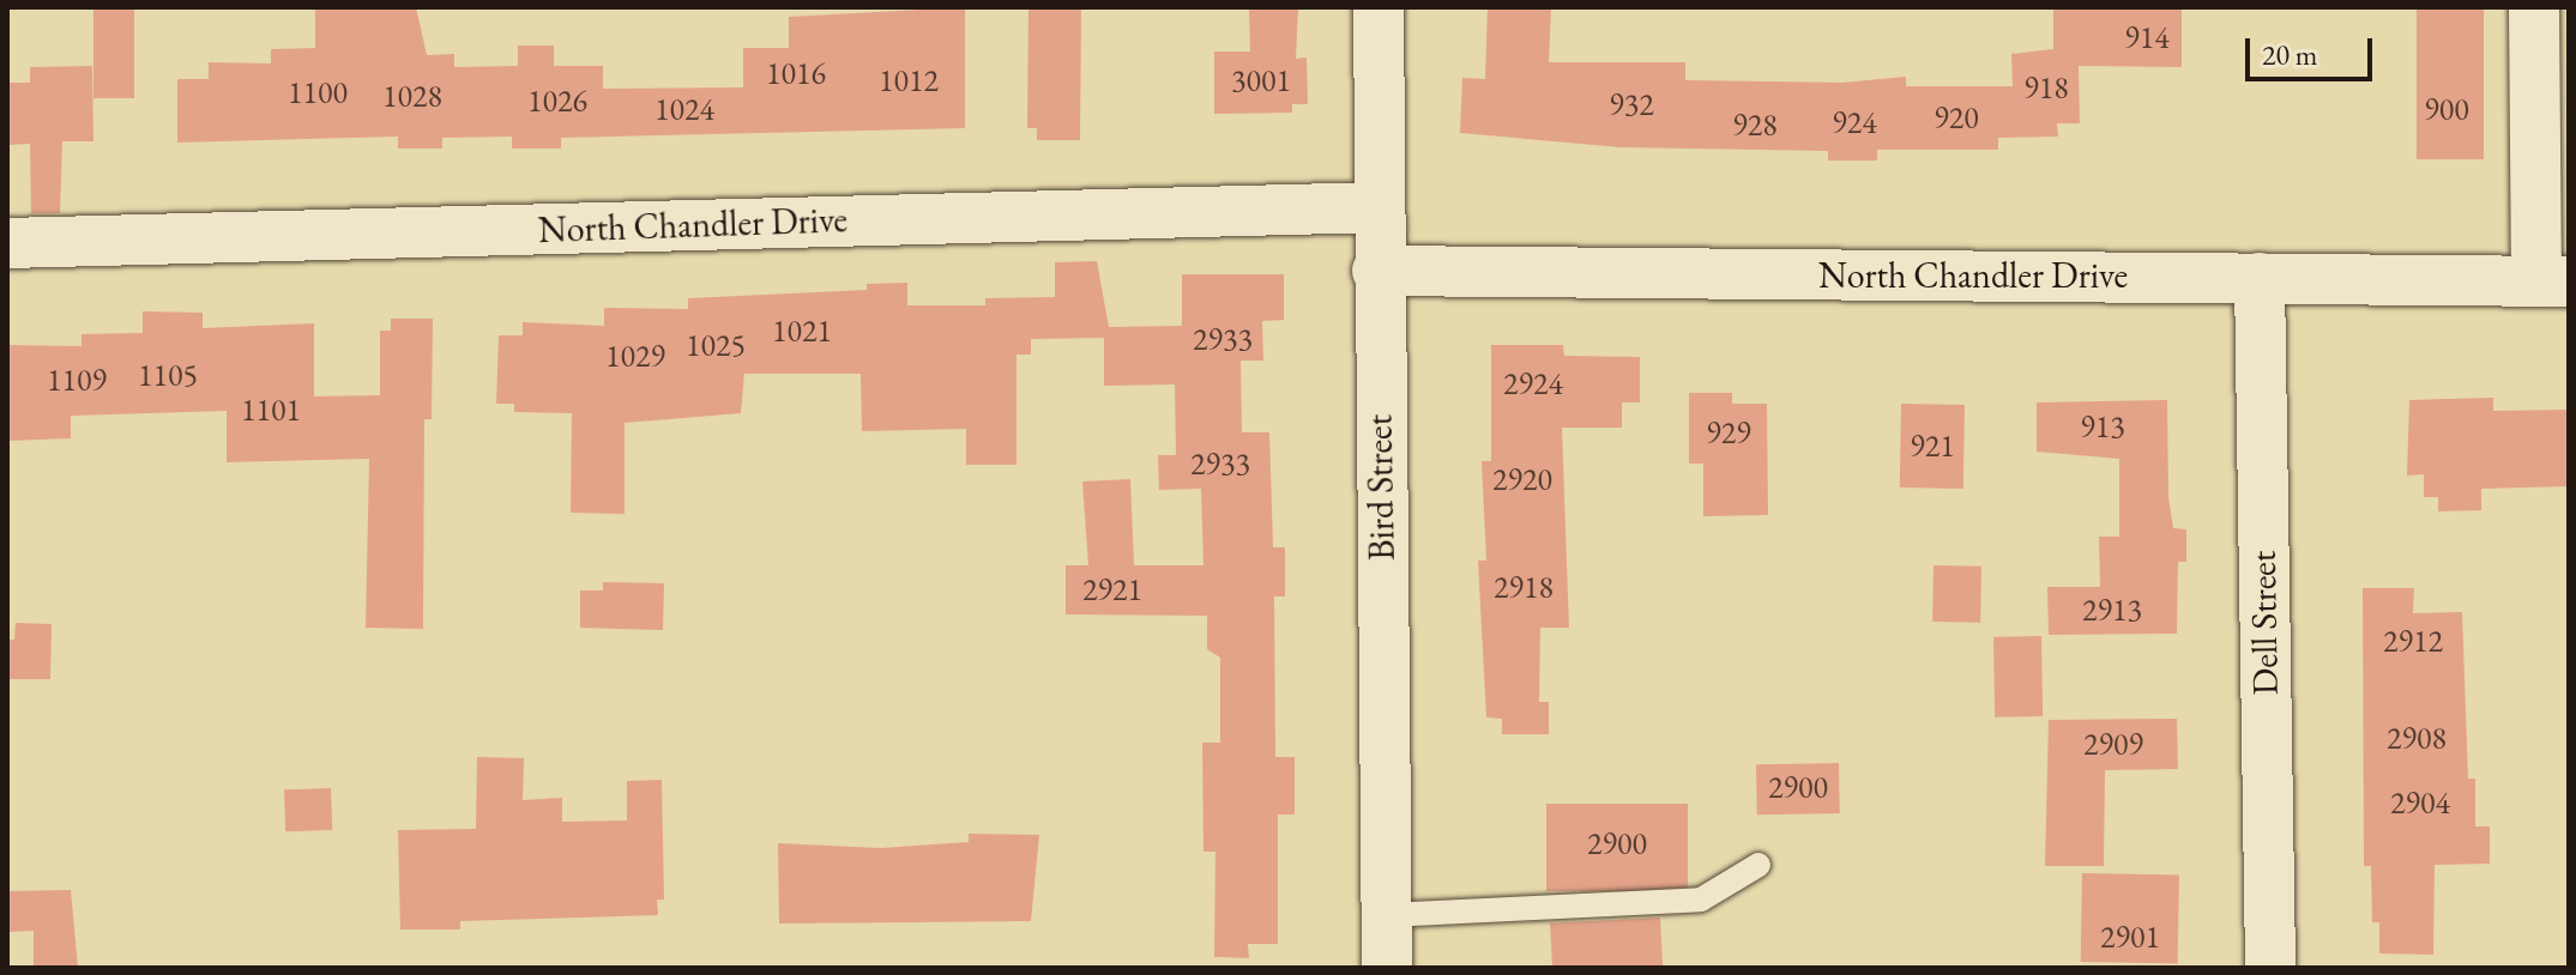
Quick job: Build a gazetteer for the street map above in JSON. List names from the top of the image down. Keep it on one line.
{"streets":{"street":["North Chandler Drive","Bird Street","Dell Street"]},"crossings":[["North Chandler Drive","Bird Street"],["North Chandler Drive","Dell Street"]],"house_numbers":["914","1016","1012","3001","918","1100","1028","1026","932","1024","900","920","924","928","1021","2933","1025","1029","1105","1109","2924","1101","913","929","921","2933","2920","2918","2921","2913","2912","2908","2909","2900","2904","2900","2901"],"scale_bar":"20 m"}
